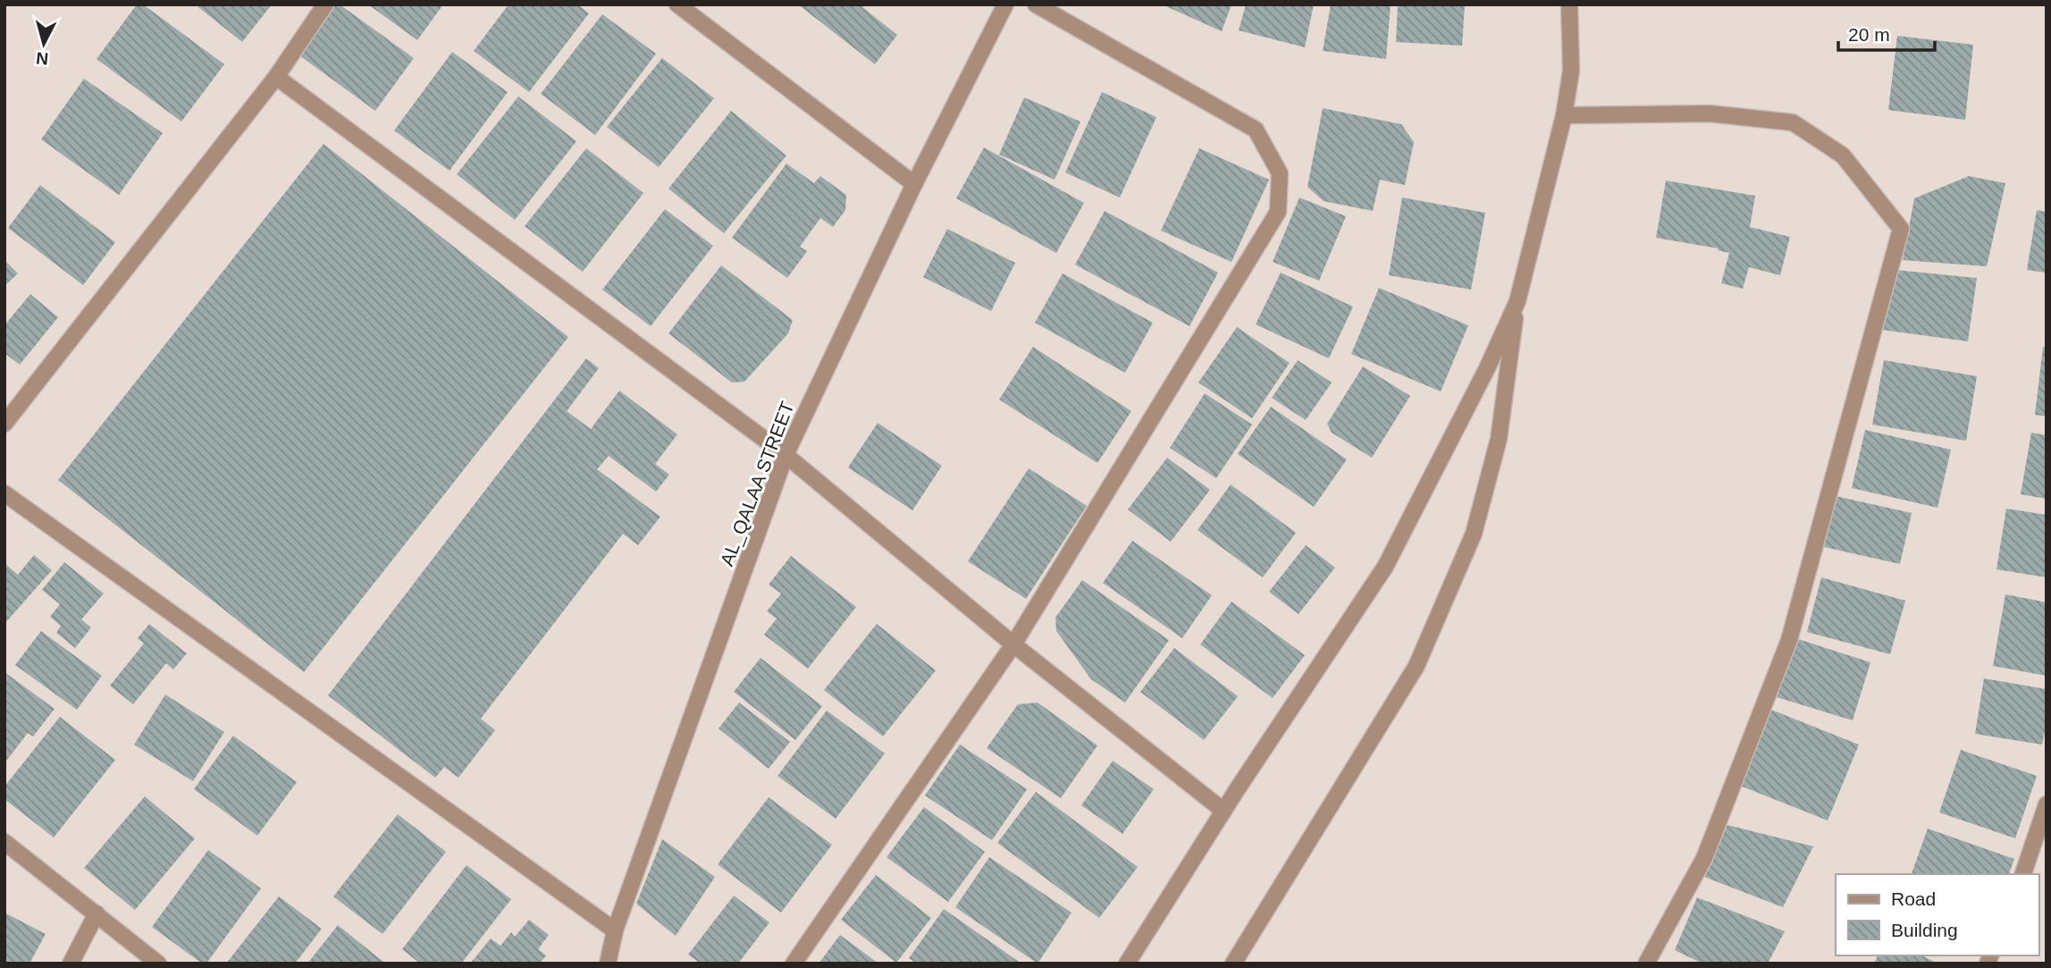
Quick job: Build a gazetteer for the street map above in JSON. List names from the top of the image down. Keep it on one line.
{"streets":{"street":["AL_QALAA STREET"]},"legend":["Road","Building"],"scale_bar":"20 m","north":"bottom"}
